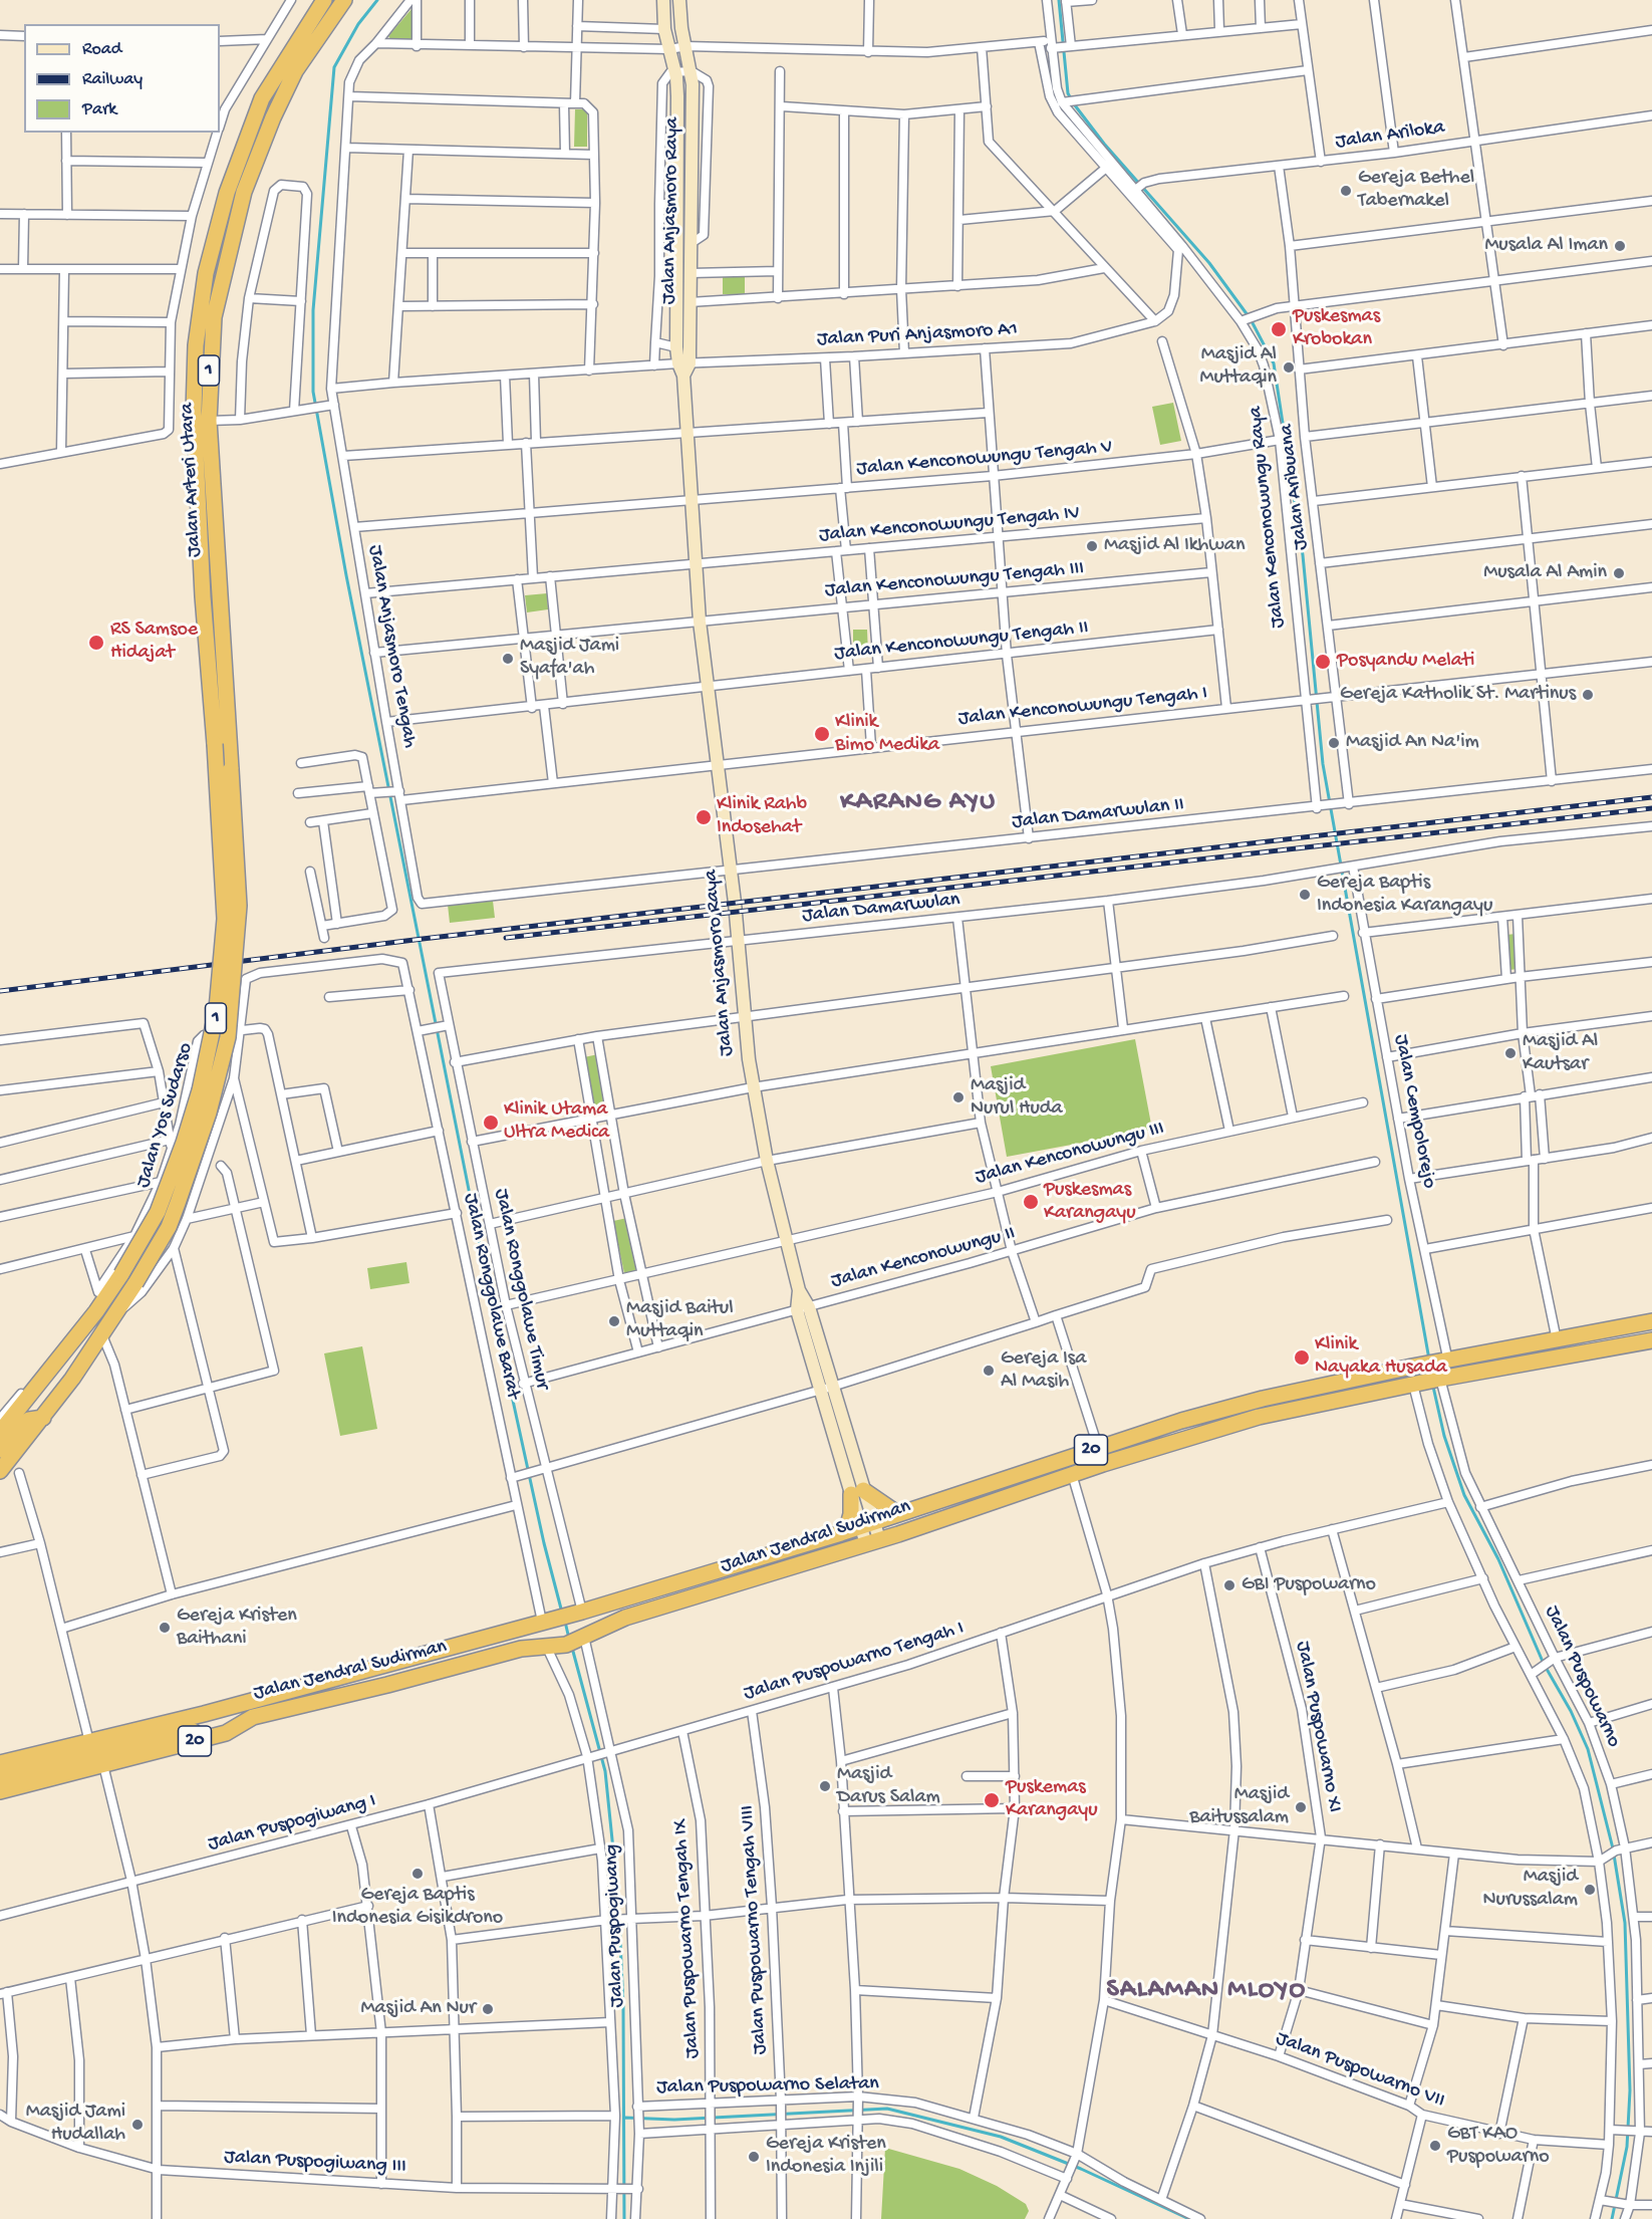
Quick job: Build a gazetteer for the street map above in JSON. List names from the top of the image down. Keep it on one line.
{"streets":{"highway":["1","Jalan Arteri Utara","Jalan Yos Sudarso","20","Jalan Jendral Sudirman"],"street":["Jalan Ariloka","Jalan Anjasmoro Raya","Jalan Puri Anjasmoro A1","Jalan Kenconowungu Tengah V","Jalan Aribuana","Jalan Kenconowungu Raya","Jalan Kenconowungu Tengah IV","Jalan Kenconowungu Tengah III","Jalan Kenconowungu Tengah II","Jalan Anjasmoro Tengah","Jalan Kenconowungu Tengah I","Jalan Damarwulan II","Jalan Damarwulan","Jalan Cempolorejo","Jalan Kenconowungu III","Jalan Kenconowungu II","Jalan Ronggolawe Timur","Jalan Ronggolawe Barat","Jalan Puspowarno Tengah I","Jalan Puspowarno","Jalan Puspowarno XI","Jalan Puspogiwang I","Jalan Puspogiwang","Jalan Puspowarno Tengah VIII","Jalan Puspowarno Tengah IX","Jalan Puspowarno VII","Jalan Puspowarno Selatan","Jalan Puspogiwang III"]},"crossings":[["Jalan Ariloka","Jalan Aribuana"],["Jalan Ariloka","Jalan Kenconowungu Raya"],["Jalan Anjasmoro Raya","Jalan Puri Anjasmoro A1"],["Jalan Anjasmoro Raya","Jalan Kenconowungu Tengah V"],["Jalan Anjasmoro Raya","Jalan Kenconowungu Tengah IV"],["Jalan Anjasmoro Raya","Jalan Kenconowungu Tengah III"],["Jalan Anjasmoro Raya","Jalan Kenconowungu Tengah II"],["Jalan Anjasmoro Raya","Jalan Kenconowungu Tengah I"],["Jalan Anjasmoro Raya","Jalan Damarwulan II"],["Jalan Anjasmoro Raya","Jalan Damarwulan"],["Jalan Anjasmoro Raya","Jalan Kenconowungu III"],["Jalan Anjasmoro Raya","Jalan Kenconowungu II"],["Jalan Anjasmoro Raya","Jalan Jendral Sudirman"],["Jalan Puri Anjasmoro A1","Jalan Anjasmoro Tengah"],["1","Jalan Yos Sudarso"],["Jalan Kenconowungu Tengah V","Jalan Kenconowungu Raya"],["Jalan Kenconowungu Tengah V","Jalan Anjasmoro Tengah"],["Jalan Arteri Utara","Jalan Yos Sudarso"],["Jalan Aribuana","Jalan Kenconowungu Tengah I"],["Jalan Aribuana","Jalan Damarwulan II"],["Jalan Kenconowungu Raya","Jalan Kenconowungu Tengah I"],["Jalan Kenconowungu Raya","Jalan Damarwulan II"],["Jalan Kenconowungu Tengah IV","Jalan Anjasmoro Tengah"],["Jalan Kenconowungu Tengah III","Jalan Anjasmoro Tengah"],["Jalan Kenconowungu Tengah II","Jalan Anjasmoro Tengah"],["Jalan Anjasmoro Tengah","Jalan Kenconowungu Tengah I"],["Jalan Anjasmoro Tengah","Jalan Damarwulan II"],["Jalan Damarwulan","Jalan Cempolorejo"],["Jalan Damarwulan","Jalan Ronggolawe Timur"],["Jalan Cempolorejo","Jalan Jendral Sudirman"],["Jalan Kenconowungu III","Jalan Ronggolawe Timur"],["Jalan Kenconowungu II","Jalan Ronggolawe Timur"],["Jalan Ronggolawe Timur","Jalan Jendral Sudirman"],["Jalan Ronggolawe Barat","Jalan Jendral Sudirman"],["20","Jalan Jendral Sudirman"],["Jalan Jendral Sudirman","Jalan Puspowarno"],["Jalan Jendral Sudirman","Jalan Puspogiwang"],["Jalan Puspowarno Tengah I","Jalan Puspowarno XI"],["Jalan Puspowarno Tengah I","Jalan Puspogiwang I"],["Jalan Puspowarno Tengah I","Jalan Puspogiwang"],["Jalan Puspowarno Tengah I","Jalan Puspowarno Tengah VIII"],["Jalan Puspowarno Tengah I","Jalan Puspowarno Tengah IX"],["Jalan Puspowarno XI","Jalan Puspowarno VII"],["Jalan Puspogiwang I","Jalan Puspogiwang"],["Jalan Puspogiwang","Jalan Puspowarno Selatan"],["Jalan Puspogiwang","Jalan Puspogiwang III"],["Jalan Puspowarno Tengah VIII","Jalan Puspowarno Selatan"],["Jalan Puspowarno Tengah IX","Jalan Puspowarno Selatan"]],"districts":["KARANG AYU","SALAMAN MLOYO"],"places":["Gereja Bethel Tabernakel","Musala Al Iman","Puskesmas Krobokan","Masjid Al Muttaqin","Masjid Al Ikhwan","Musala Al Amin","RS Samsoe Hidajat","Masjid Jami Syafa'ah","Posyandu Melati","Gereja Katholik St. Martinus","Klinik Bimo Medika","Masjid An Na'im","Klinik Rahb Indosehat","Gereja Baptis Indonesia Karangayu","Masjid Al Kautsar","Masjid Nurul Huda","Klinik Utama Ultra Medica","Puskesmas Karangayu","Masjid Baitul Muttaqin","Klinik Nayaka Husada","Gereja Isa Al Masih","GBI Puspowarno","Gereja Kristen Baithani","Masjid Darus Salam","Puskemas Karangayu","Masjid Baitussalam","Gereja Baptis Indonesia Gisikdrono","Masjid Nurussalam","Masjid An Nur","Masjid Jami Hudallah","GBT KAO Puspowarno","Gereja Kristen Indonesia Injili"],"legend":["Road","Railway","Park"]}
